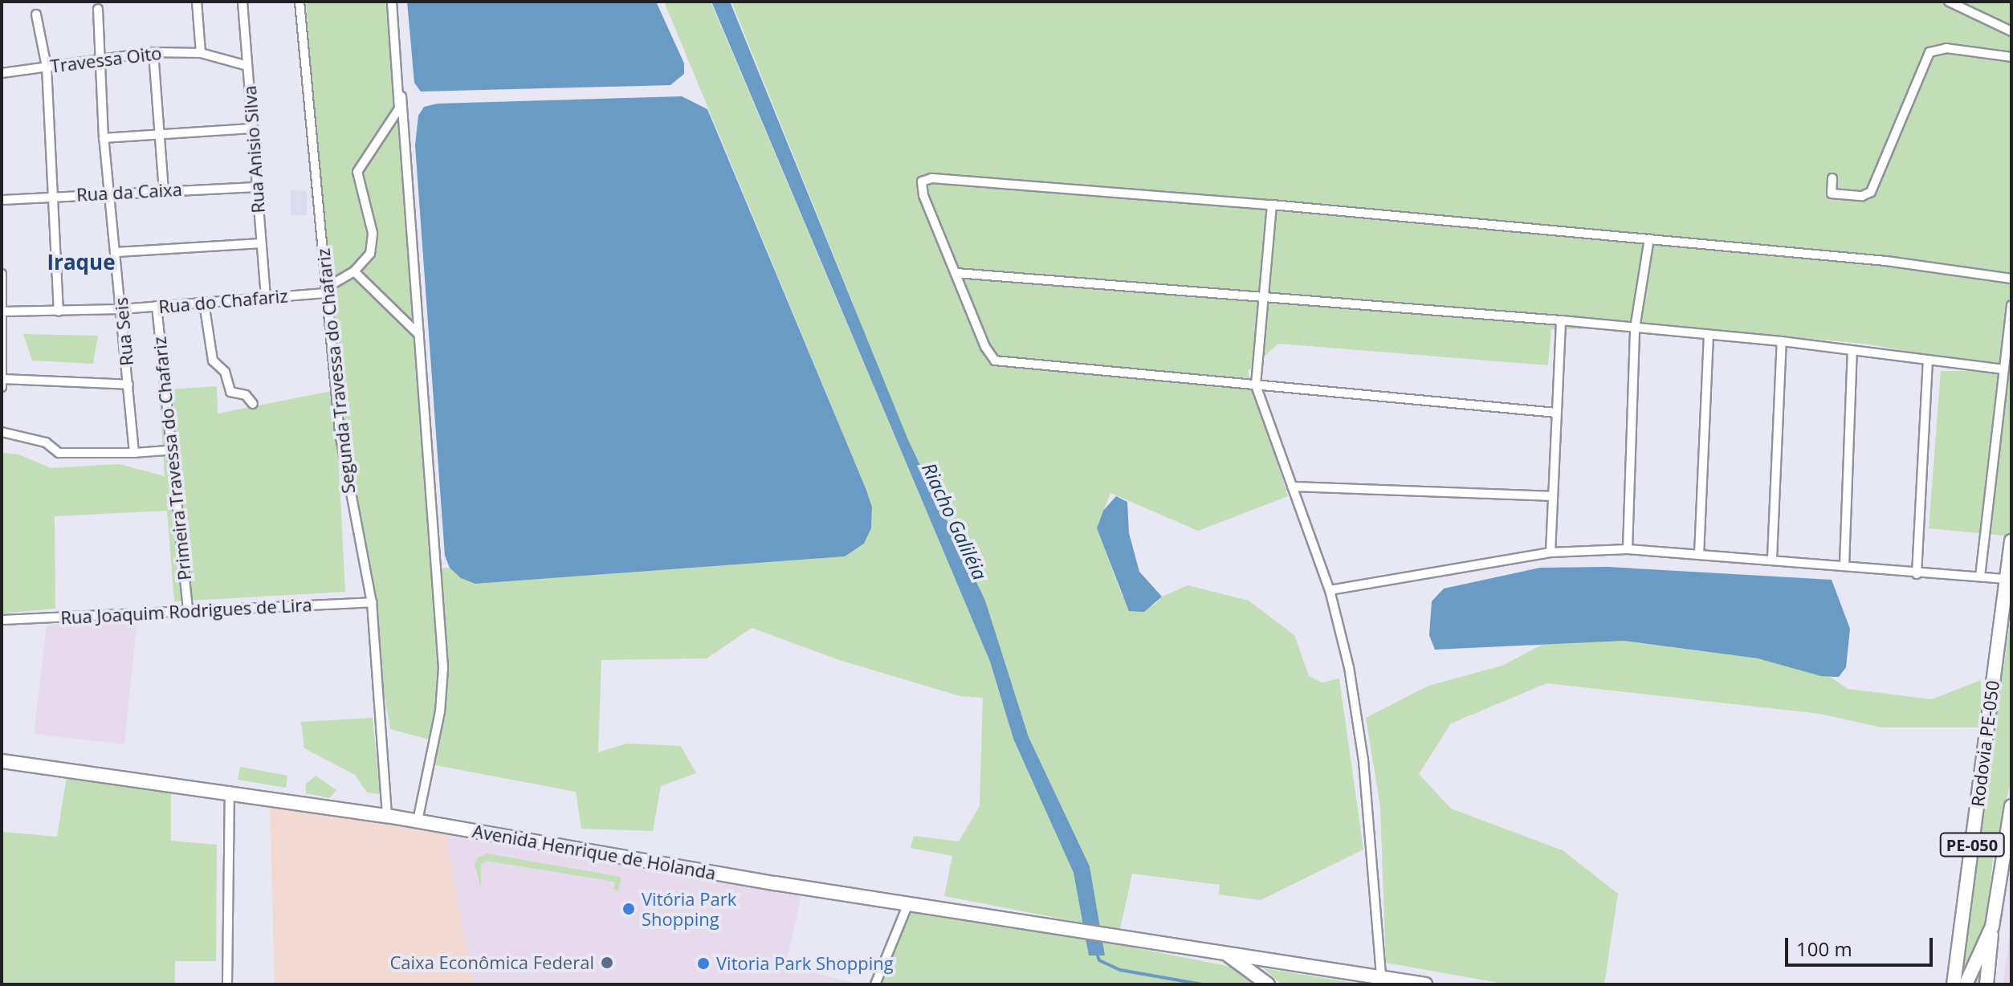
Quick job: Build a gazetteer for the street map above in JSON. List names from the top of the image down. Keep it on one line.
{"streets":{"main road":["Rodovia PE-050","PE-050","Avenida Henrique de Holanda"],"street":["Travessa Oito","Rua Anisio Silva","Rua da Caixa","Rua do Chafariz","Rua Seis","Segunda Travessa do Chafariz","Primeira Travessa do Chafariz","Rua Joaquim Rodrigues de Lira"]},"crossings":[["Travessa Oito","Rua Anisio Silva"],["Travessa Oito","Rua Seis"],["Rua Anisio Silva","Rua da Caixa"],["Rua Anisio Silva","Rua do Chafariz"],["Rua da Caixa","Rua Seis"],["Rua do Chafariz","Rua Seis"],["Rua do Chafariz","Segunda Travessa do Chafariz"],["Rua do Chafariz","Primeira Travessa do Chafariz"],["Segunda Travessa do Chafariz","Rua Joaquim Rodrigues de Lira"],["Segunda Travessa do Chafariz","Avenida Henrique de Holanda"],["Primeira Travessa do Chafariz","Rua Joaquim Rodrigues de Lira"]],"districts":["Iraque"],"water":["Riacho Galiléia"],"places":["Vitória Park Shopping","Caixa Econômica Federal","Vitoria Park Shopping"],"scale_bar":"100 m"}
